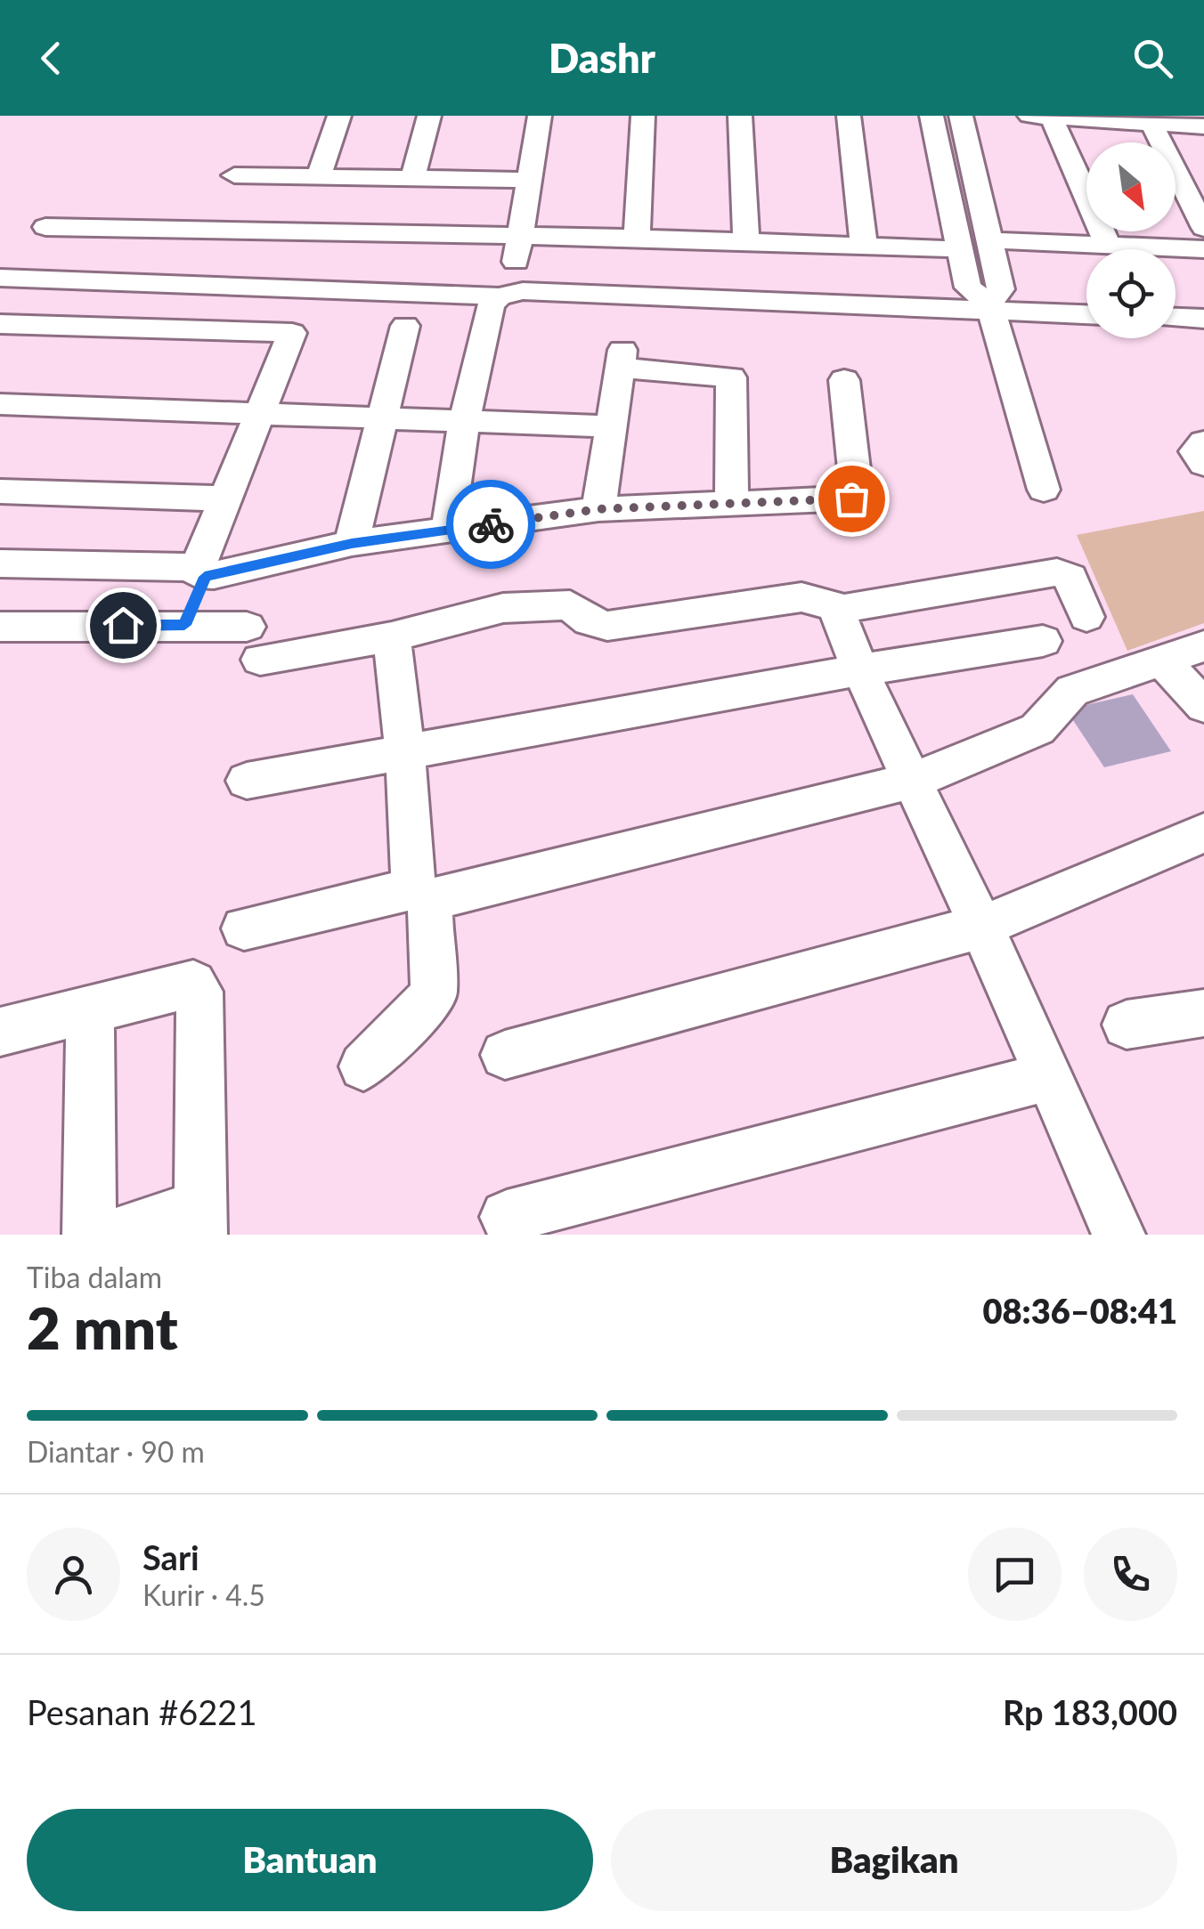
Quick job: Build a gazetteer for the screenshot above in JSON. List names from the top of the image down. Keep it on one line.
{"north":"bottom right","page":{"header":"Dashr","heading":["2 mnt","Tiba dalam","08:36–08:41"],"panel":["Sari","Kurir · 4.5","Pesanan #6221","Rp 183,000"],"bar":"Diantar · 90 m","buttons":["Bantuan","Bagikan"]}}
